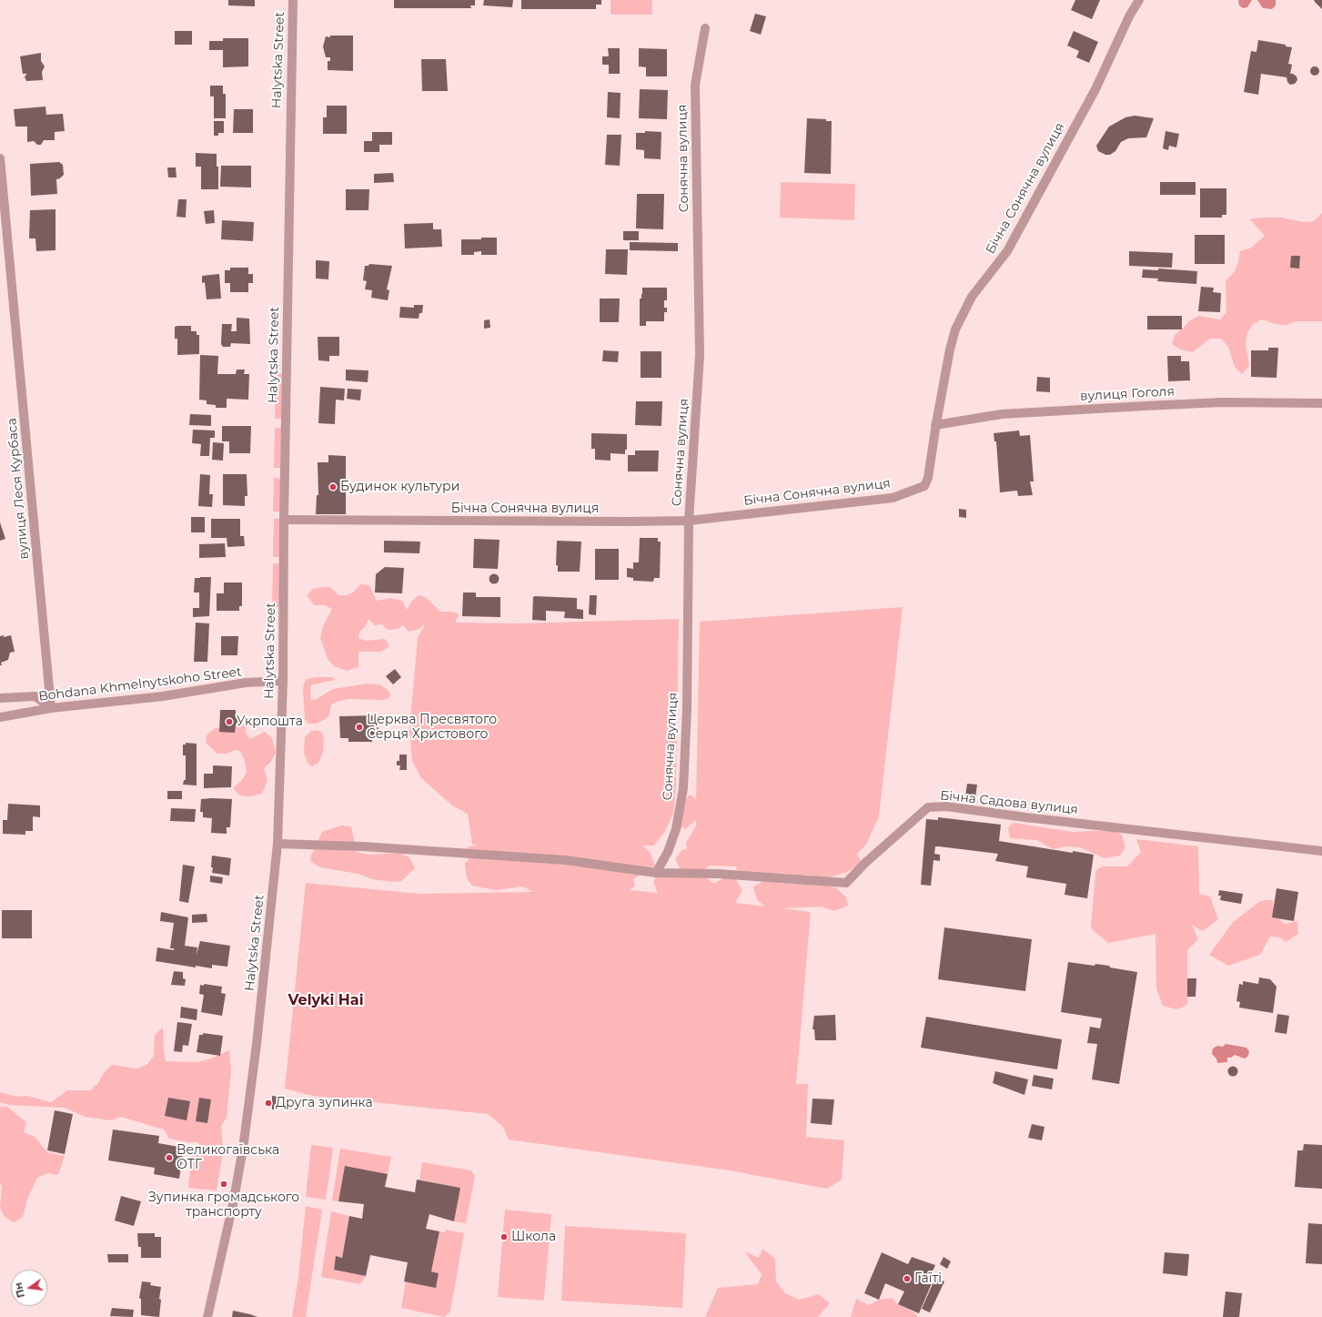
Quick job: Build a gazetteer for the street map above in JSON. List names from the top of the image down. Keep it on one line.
{"streets":{"street":["Halytska Street","Сонячна вулиця","Бічна Сонячна вулиця","вулиця Гоголя","вулиця Леся Курбаса","Bohdana Khmelnytskoho Street","Бічна Садова вулиця"]},"crossings":[["Halytska Street","Бічна Сонячна вулиця"],["Halytska Street","Bohdana Khmelnytskoho Street"],["Halytska Street","Бічна Садова вулиця"],["Сонячна вулиця","Бічна Сонячна вулиця"],["Сонячна вулиця","Бічна Садова вулиця"],["Бічна Сонячна вулиця","вулиця Гоголя"],["вулиця Леся Курбаса","Bohdana Khmelnytskoho Street"]],"districts":["Velyki Hai"],"places":["Будинок культури","Укрпошта","Церква Пресвятого Серця Христового","Друга зупинка","Великогаївська ОТГ","Зупинка громадського транспорту","Школа","Гаїті"],"north":"left"}
